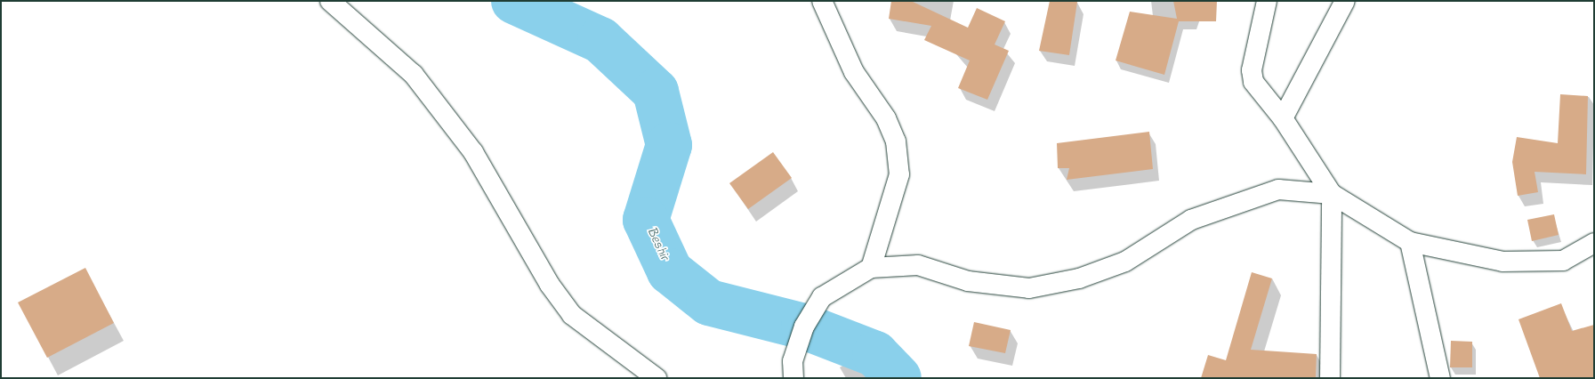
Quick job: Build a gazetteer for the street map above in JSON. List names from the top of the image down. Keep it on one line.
{"water":["Beshir"]}
